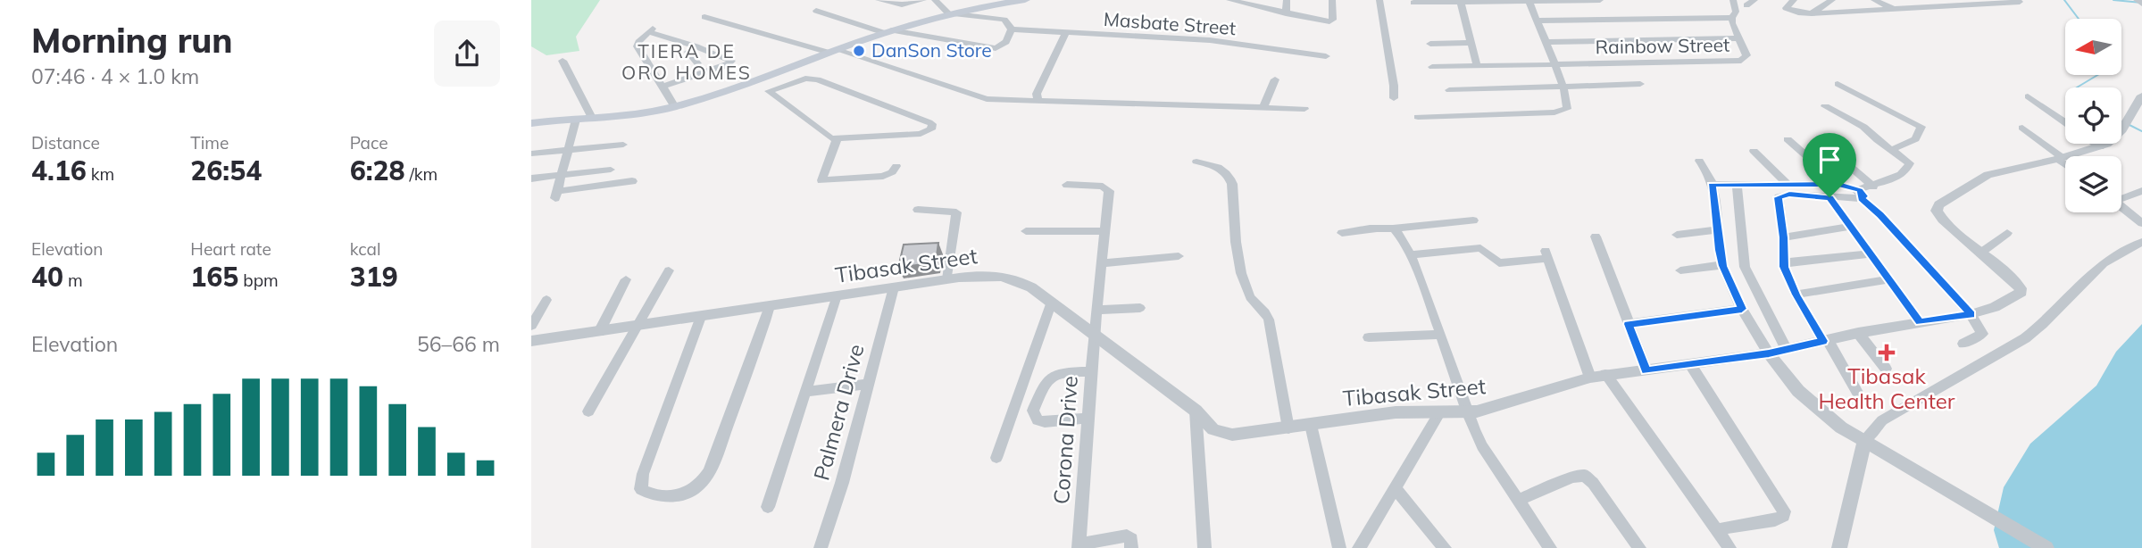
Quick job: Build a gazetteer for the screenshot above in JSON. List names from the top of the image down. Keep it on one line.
{"streets":{"street":["Masbate Street","Rainbow Street","Tibasak Street","Palmera Drive","Corona Drive"]},"crossings":[["Tibasak Street","Palmera Drive"],["Tibasak Street","Corona Drive"]],"districts":["TIERA DE ORO HOMES"],"places":{"other":["DanSon Store"],"health":["Tibasak Health Center"]},"north":"left","page":{"heading":["Morning run","07:46 · 4 × 1.0 km"],"stats":[["Distance","4.16 km"],["Time","26:54"],["Pace","6:28 /km"],["Elevation","40 m"],["Heart rate","165 bpm"],["kcal","319"]],"chart":["Elevation","56–66 m"]}}
